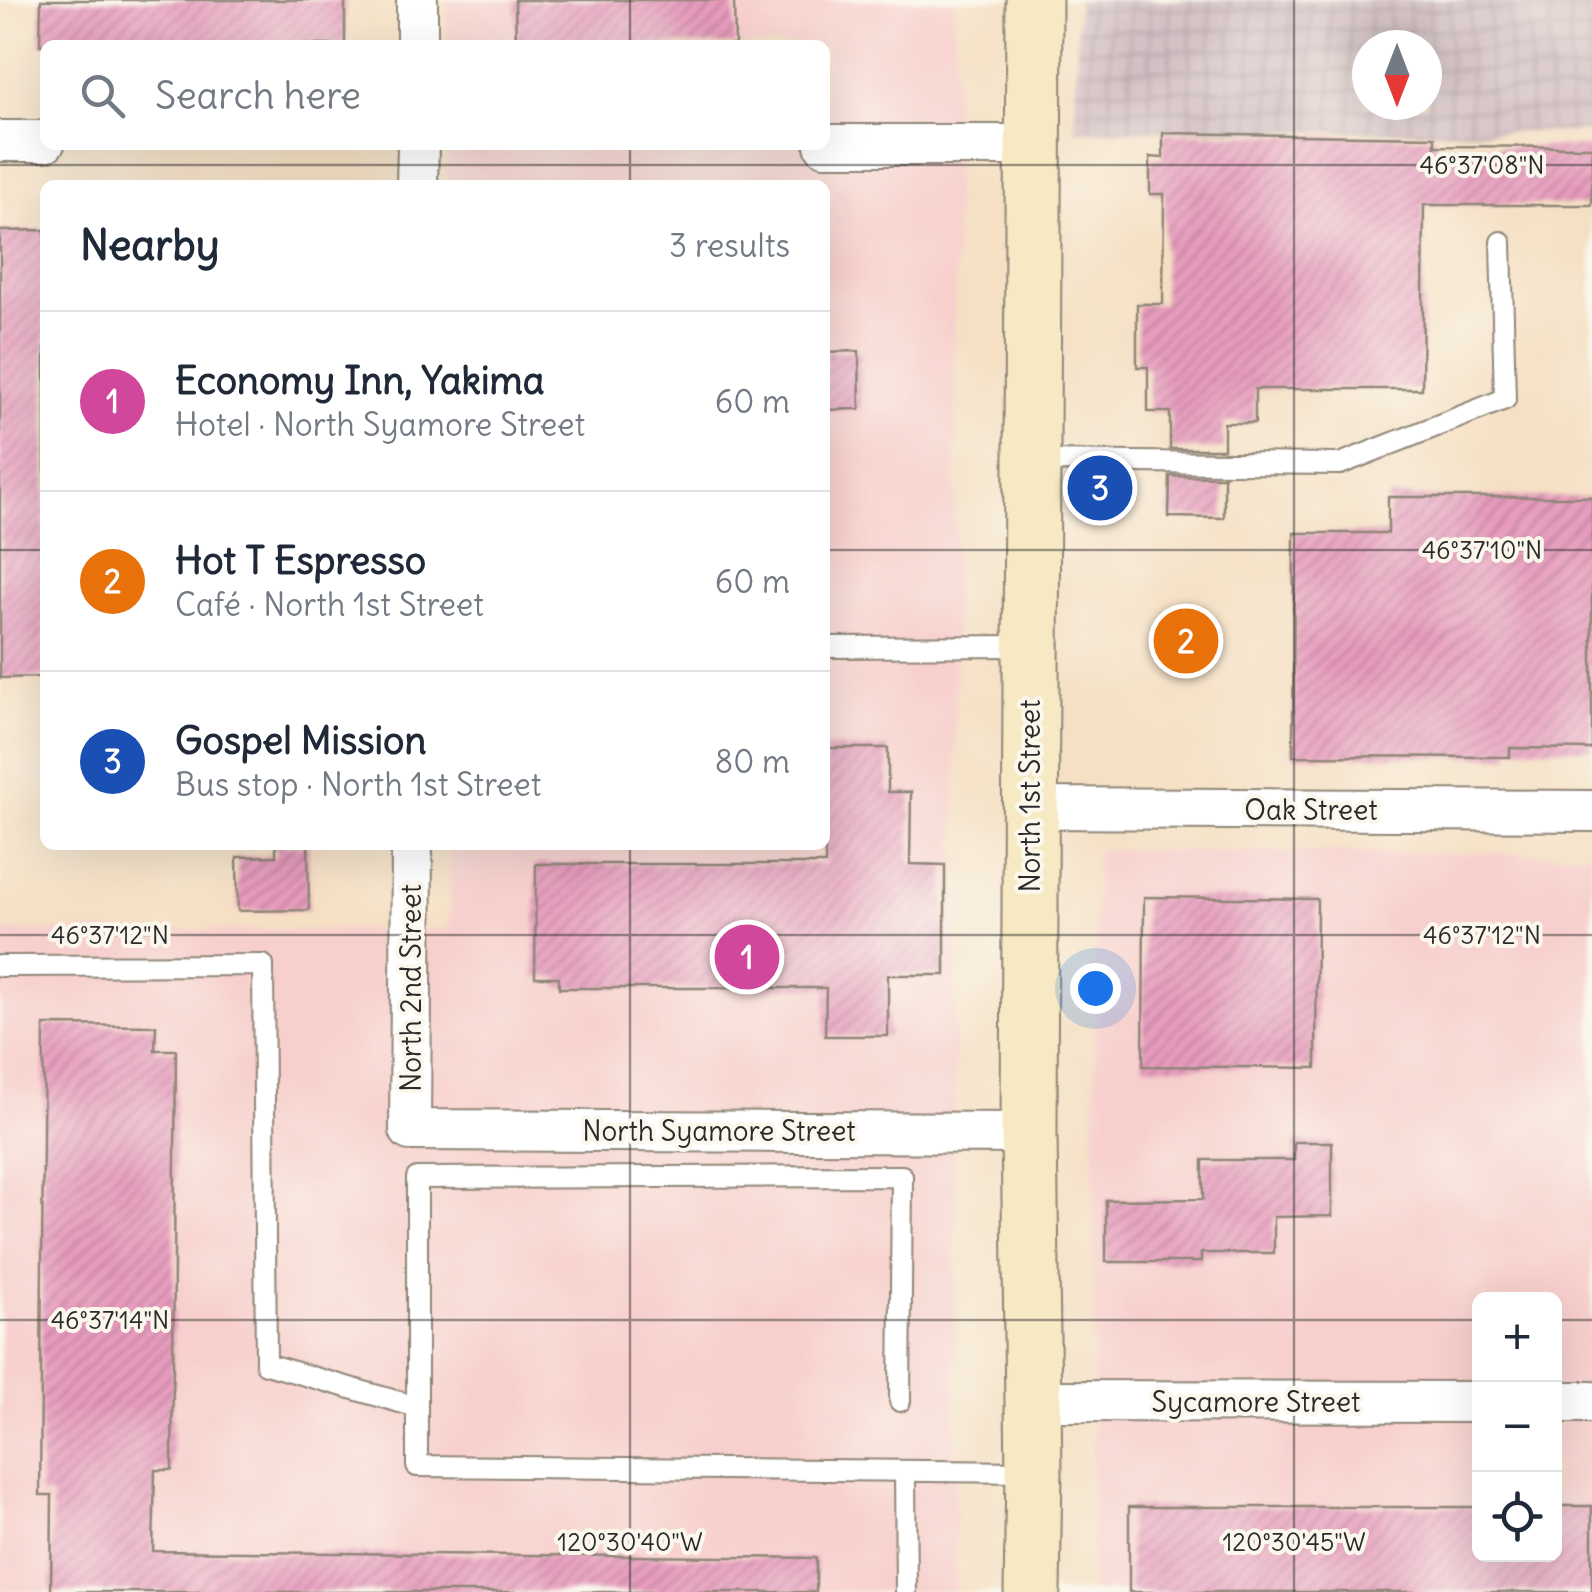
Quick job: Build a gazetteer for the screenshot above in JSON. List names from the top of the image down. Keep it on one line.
{"streets":{"main road":["North 1st Street"],"street":["Oak Street","North 2nd Street","North Syamore Street","Sycamore Street"]},"crossings":[["North 1st Street","Oak Street"],["North 1st Street","North Syamore Street"],["North 1st Street","Sycamore Street"],["North 2nd Street","North Syamore Street"]],"north":"bottom","page":{"search":"Search here","heading":["Nearby","3 results"],"list":[{"mark":"1","name":"Economy Inn, Yakima","note":"Hotel · North Syamore Street","value":"60 m"},{"mark":"2","name":"Hot T Espresso","note":"Café · North 1st Street","value":"60 m"},{"mark":"3","name":"Gospel Mission","note":"Bus stop · North 1st Street","value":"80 m"}],"pins":["3","2","1"],"map_buttons":["+","−"]},"coordinates":["46°37'08\"N","46°37'10\"N","46°37'12\"N","46°37'14\"N","120°30'40\"W","120°30'45\"W"]}
